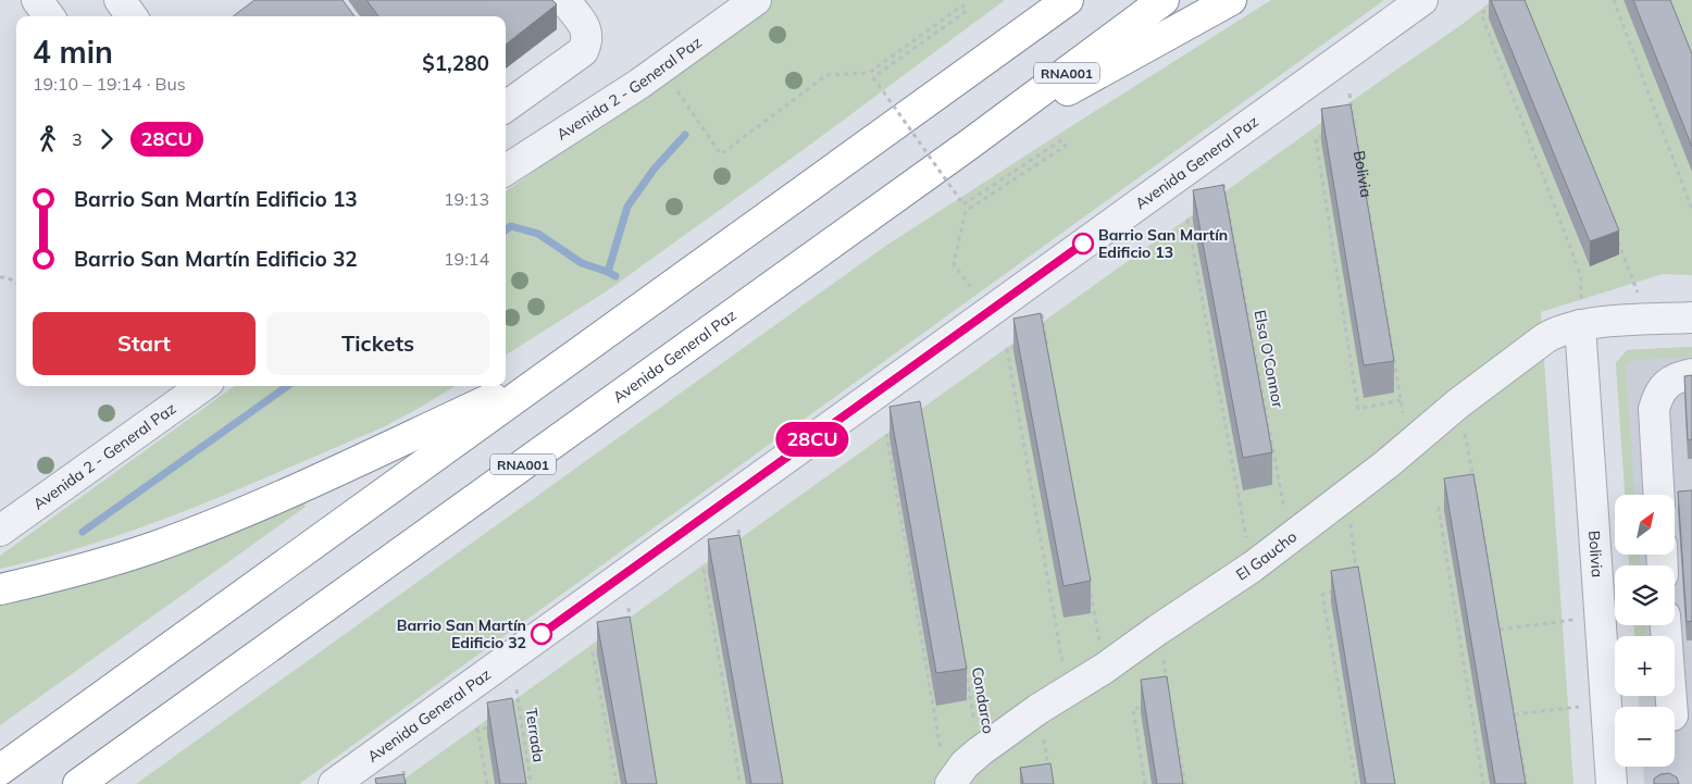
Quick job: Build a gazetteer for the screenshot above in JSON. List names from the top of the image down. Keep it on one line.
{"streets":{"highway":["RNA001","Avenida General Paz"],"street":["Avenida 2 - General Paz","Bolivia","El Gaucho"],"path":["Elsa O'Connor","Condarco","Terrada"]},"crossings":[["Bolivia","El Gaucho"],["Elsa O'Connor","El Gaucho"],["El Gaucho","Condarco"]],"places":["Barrio San Martín Edificio 13","Barrio San Martín Edificio 32"],"lines":["bus line 28CU"],"north":"top right","page":{"on_map":"28CU","heading":["4 min","19:10 – 19:14 · Bus","$1,280"],"legs":["3","28CU"],"list":[{"name":"Barrio San Martín Edificio 13","value":"19:13"},{"name":"Barrio San Martín Edificio 32","value":"19:14"}],"buttons":["Start","Tickets"],"map_buttons":["+","−"]}}
